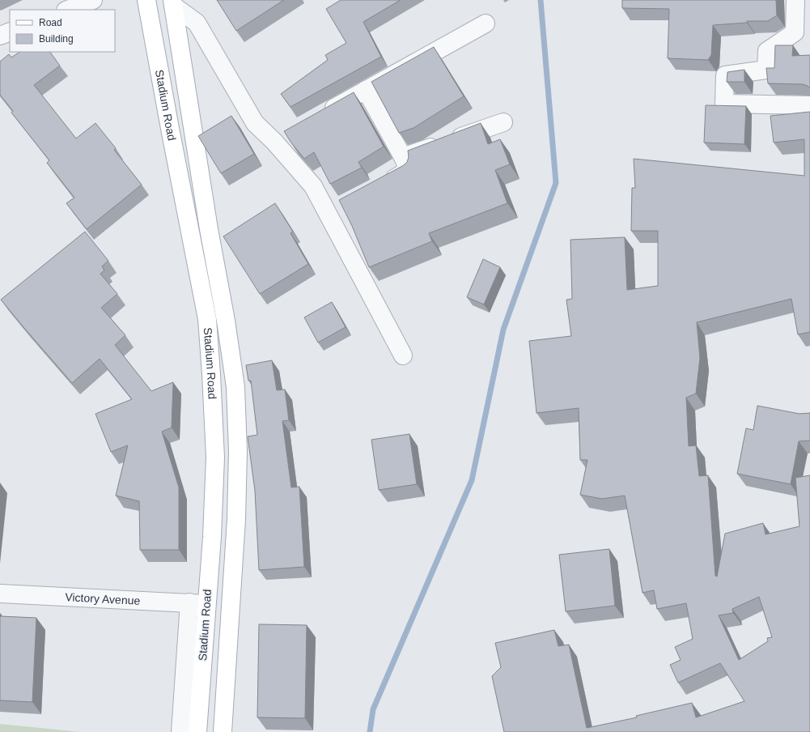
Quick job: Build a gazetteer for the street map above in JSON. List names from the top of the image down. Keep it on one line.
{"streets":{"main road":["Stadium Road"],"street":["Victory Avenue"]},"crossings":[["Stadium Road","Victory Avenue"]],"legend":["Road","Building"]}
